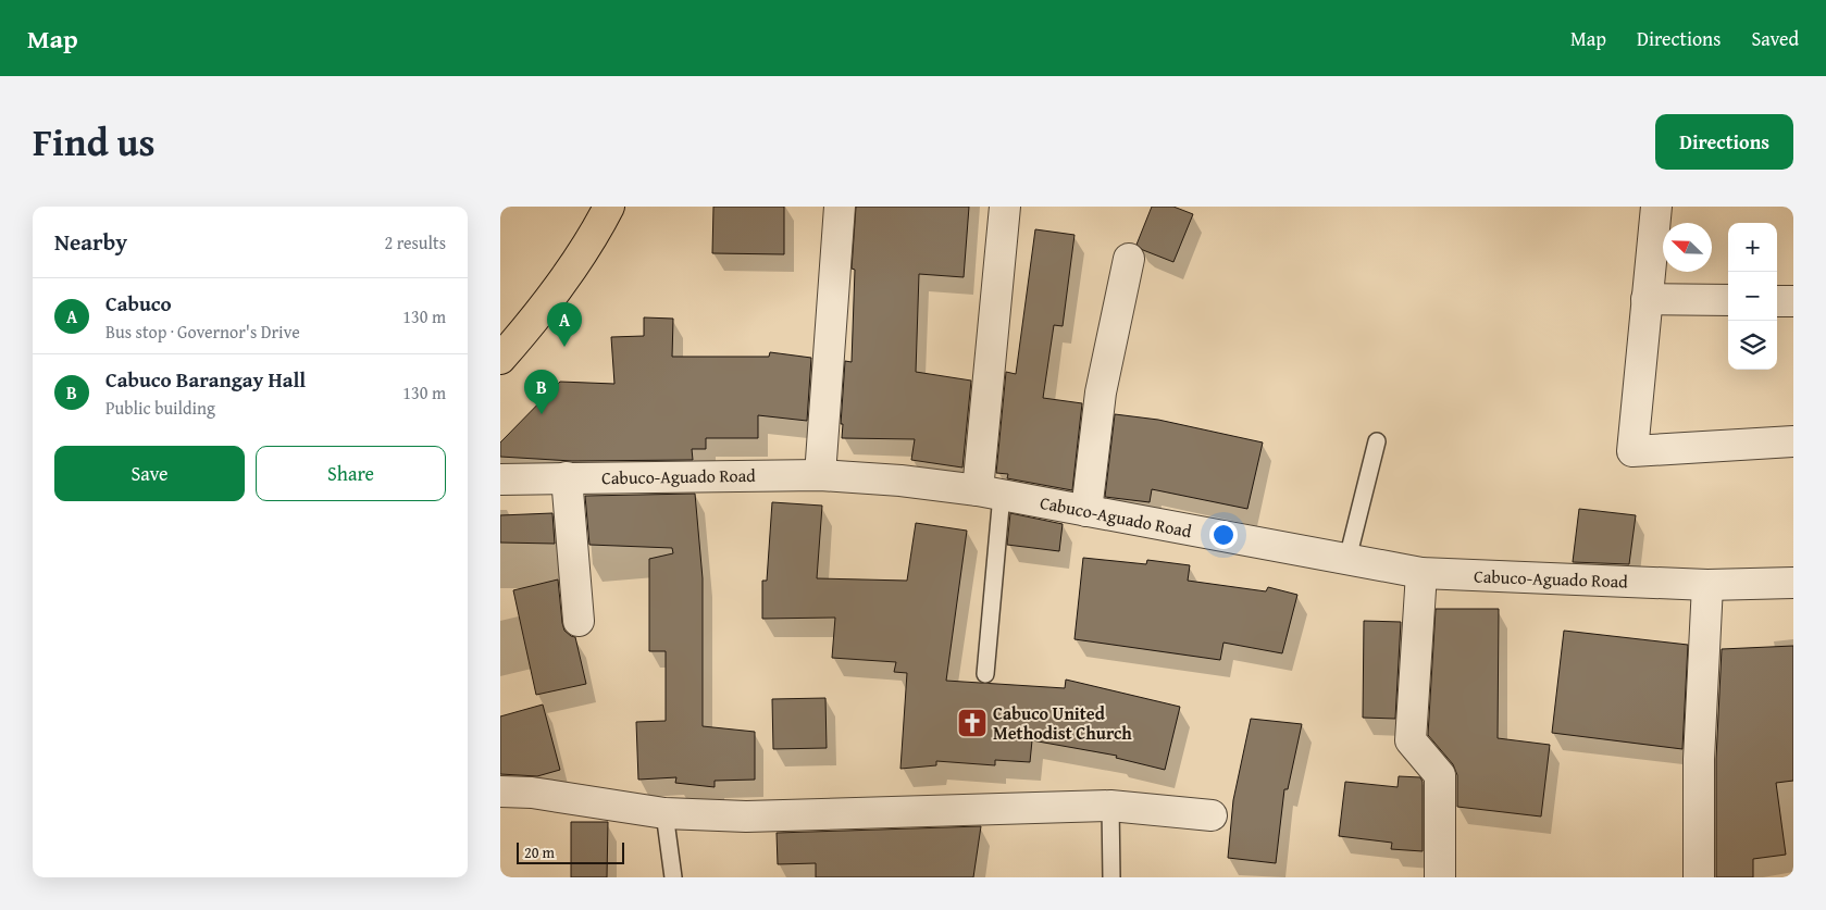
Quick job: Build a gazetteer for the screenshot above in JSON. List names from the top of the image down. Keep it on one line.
{"streets":{"street":["Cabuco-Aguado Road"]},"places":{"church":["Cabuco United Methodist Church"]},"scale_bar":"20 m","north":"top left","page":{"header":"Map","nav":["Map","Directions","Saved"],"title":"Find us","buttons":["Directions",["Save","Share"]],"heading":["Nearby","2 results"],"map_buttons":["+","−"],"list":[{"mark":"A","name":"Cabuco","note":"Bus stop · Governor's Drive","value":"130 m"},{"mark":"B","name":"Cabuco Barangay Hall","note":"Public building","value":"130 m"}],"pins":["A","B"],"scale":"20 m"}}
